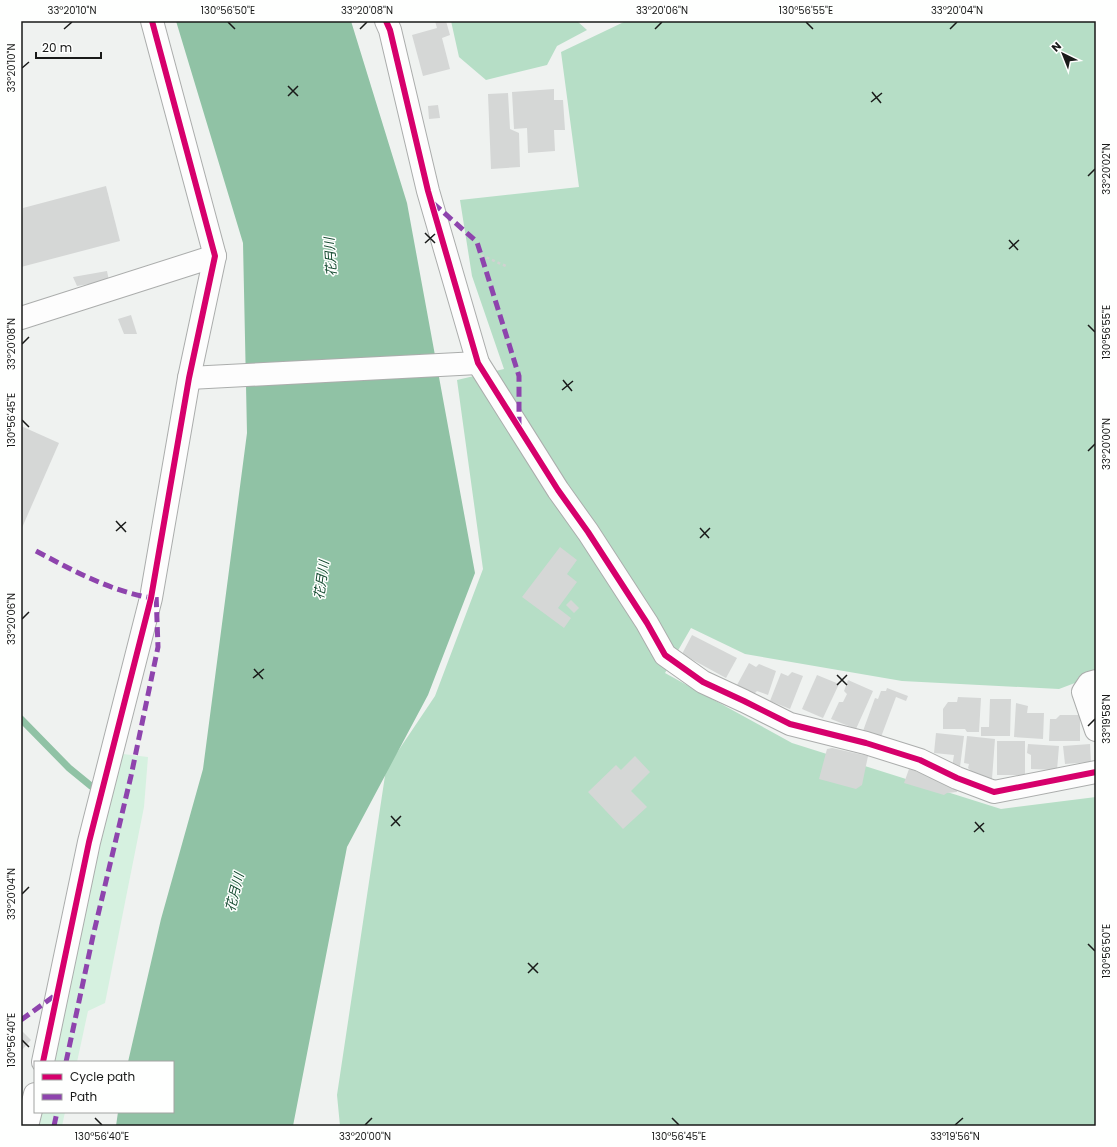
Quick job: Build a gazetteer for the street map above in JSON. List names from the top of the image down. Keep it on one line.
{"water":["花月川"],"legend":["Cycle path","Path"],"scale_bar":"20 m","north":"top left","coordinates":["33°20'10\"N","130°56'50\"E","33°20'08\"N","33°20'06\"N","130°56'55\"E","33°20'04\"N","33°20'02\"N","130°56'45\"E","33°20'00\"N","33°19'58\"N","130°56'40\"E","33°19'56\"N"]}
